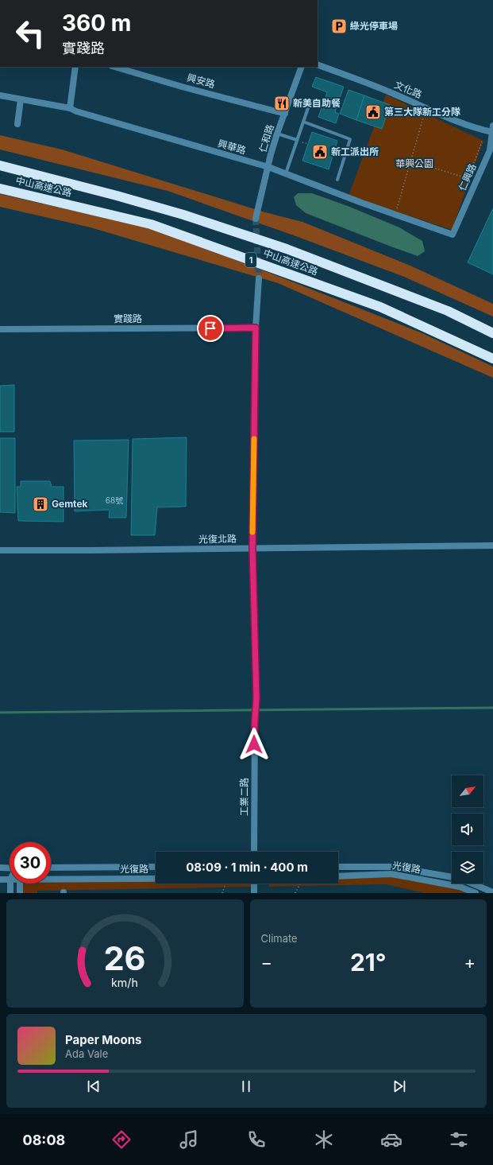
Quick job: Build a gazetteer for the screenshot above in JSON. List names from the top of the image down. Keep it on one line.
{"streets":{"highway":["中山高速公路","1"],"street":["興安路","文化路","仁和路","興華路","仁興路","實踐路","光復北路","工業二路","光復路"]},"crossings":[["興安路","仁和路"],["文化路","仁興路"],["仁和路","興華路"],["興華路","仁興路"],["實踐路","工業二路"],["光復北路","工業二路"]],"parks":["華興公園"],"places":{"parking":["綠光停車場"],"restaurant":["新美自助餐"],"public building":["第三大隊新工分隊","新工派出所"],"building":["Gemtek"]},"house_numbers":["68號"],"north":"top right","page":{"turn":["360 m","實踐路"],"limit":"30","trip":"08:09 · 1 min · 400 m","tile":"Climate","heat":["−","21°","+"],"song":["Paper Moons","Ada Vale"],"tabs":"08:08","gauge":["26","km/h"]}}
